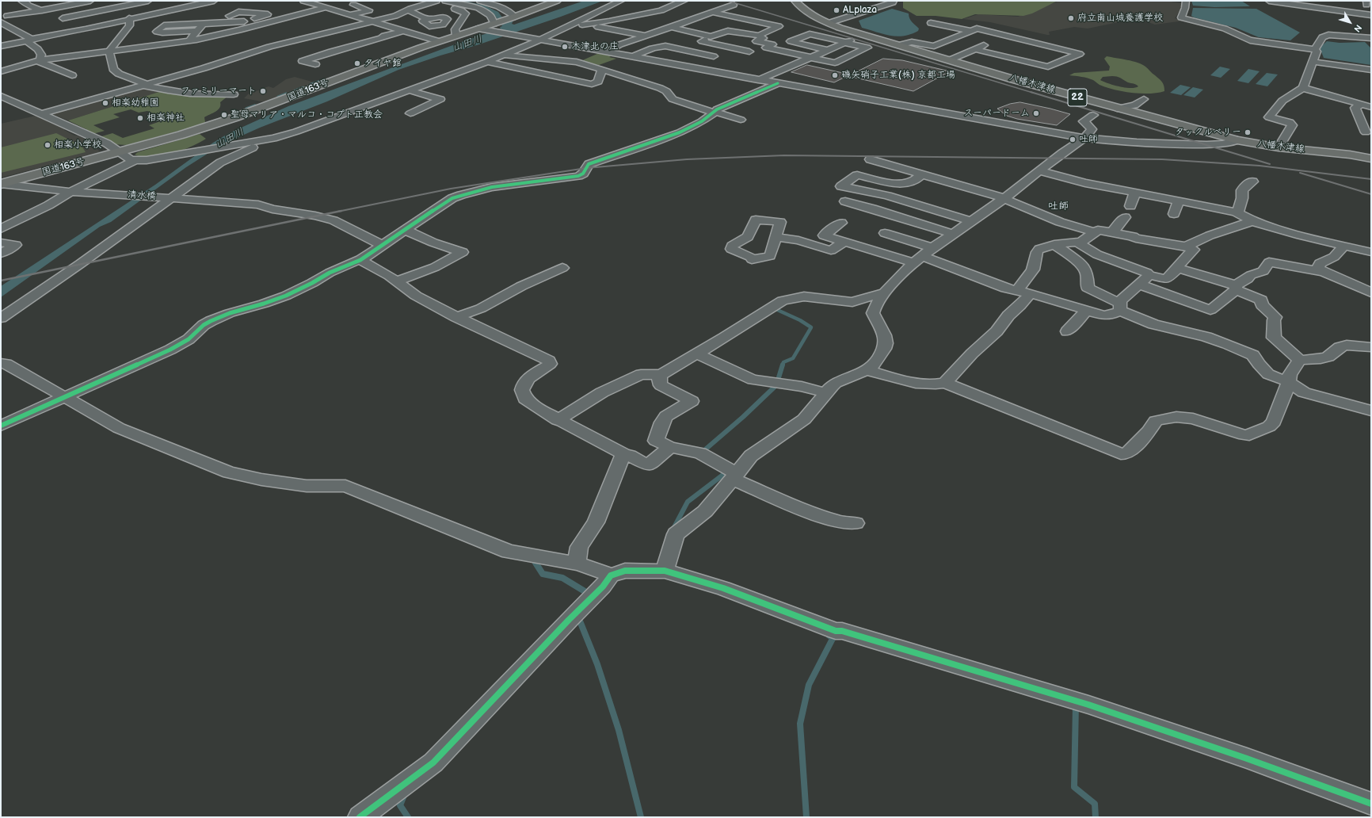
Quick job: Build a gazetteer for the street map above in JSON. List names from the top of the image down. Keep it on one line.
{"streets":{"main road":["八幡木津線","国道163号","22"],"street":["清水橋"]},"crossings":[["国道163号","清水橋"]],"districts":["吐師"],"water":["山田川"],"places":["ALplaza","府立南山城養護学校","木津北の庄","タイヤ館","磯矢硝子工業(株) 京都工場","ファミリーマート","相楽幼稚園","スーパードーム","聖母マリア・マルコ・コプト正教会","相楽神社","タックルベリー","吐師","相楽小学校"],"north":"bottom right"}
